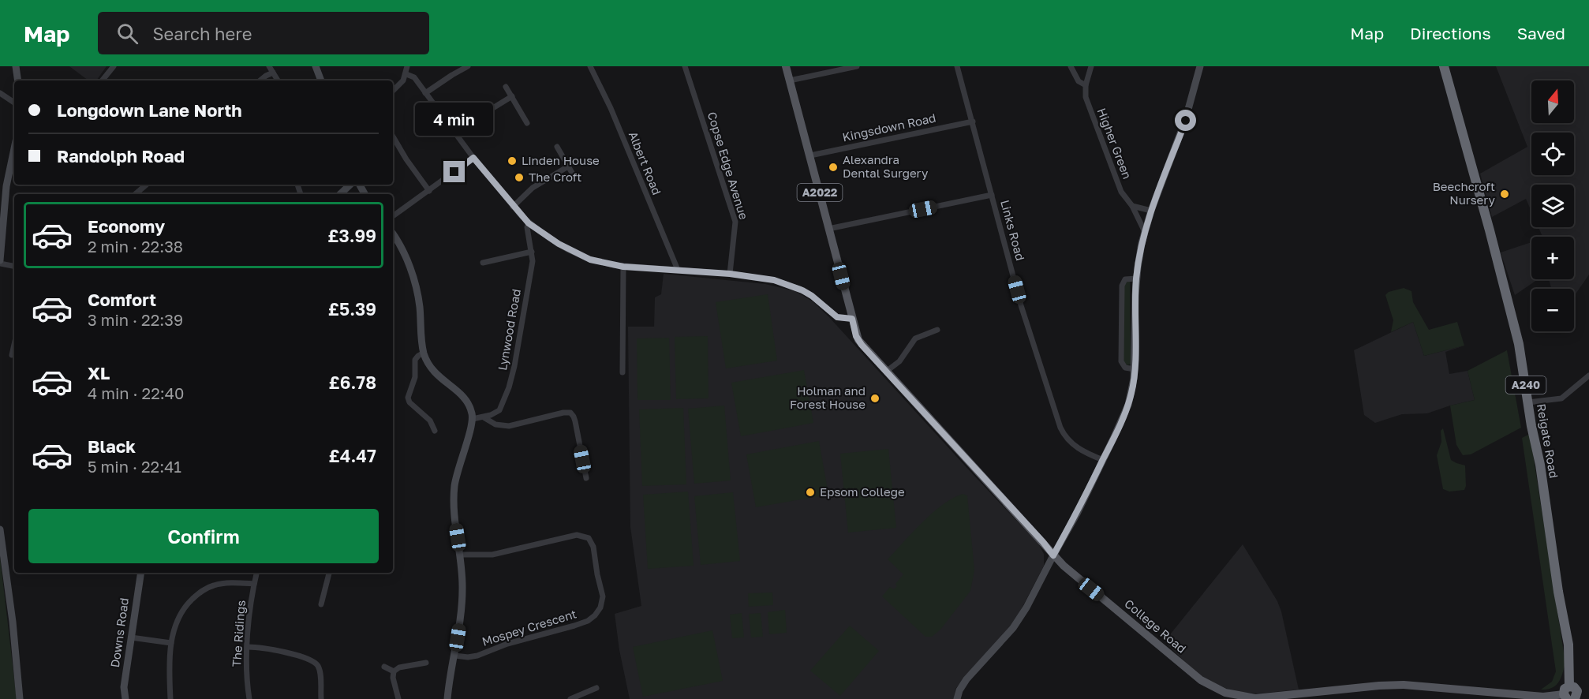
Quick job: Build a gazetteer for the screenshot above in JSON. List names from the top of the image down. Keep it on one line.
{"streets":{"highway":["A240","Reigate Road"],"main road":["A2022","College Road","Downs Road"],"street":["Kingsdown Road","Higher Green","Albert Road","Copse Edge Avenue","Links Road","Lynwood Road","Mospey Crescent","The Ridings"]},"crossings":[["Kingsdown Road","A2022"],["Kingsdown Road","Links Road"],["A2022","College Road"],["Reigate Road","College Road"]],"places":["Linden House","Alexandra Dental Surgery","The Croft","Beechcroft Nursery","Holman and Forest House","Epsom College"],"north":"top","page":{"header":"Map","search":"Search here","nav":["Map","Directions","Saved"],"map_buttons":["+","−"],"banner":["Longdown Lane North","Randolph Road"],"bubble":"4 min","list":[{"name":"Economy","note":"2 min · 22:38","value":"£3.99"},{"name":"Comfort","note":"3 min · 22:39","value":"£5.39"},{"name":"XL","note":"4 min · 22:40","value":"£6.78"},{"name":"Black","note":"5 min · 22:41","value":"£4.47"}],"buttons":"Confirm"}}
